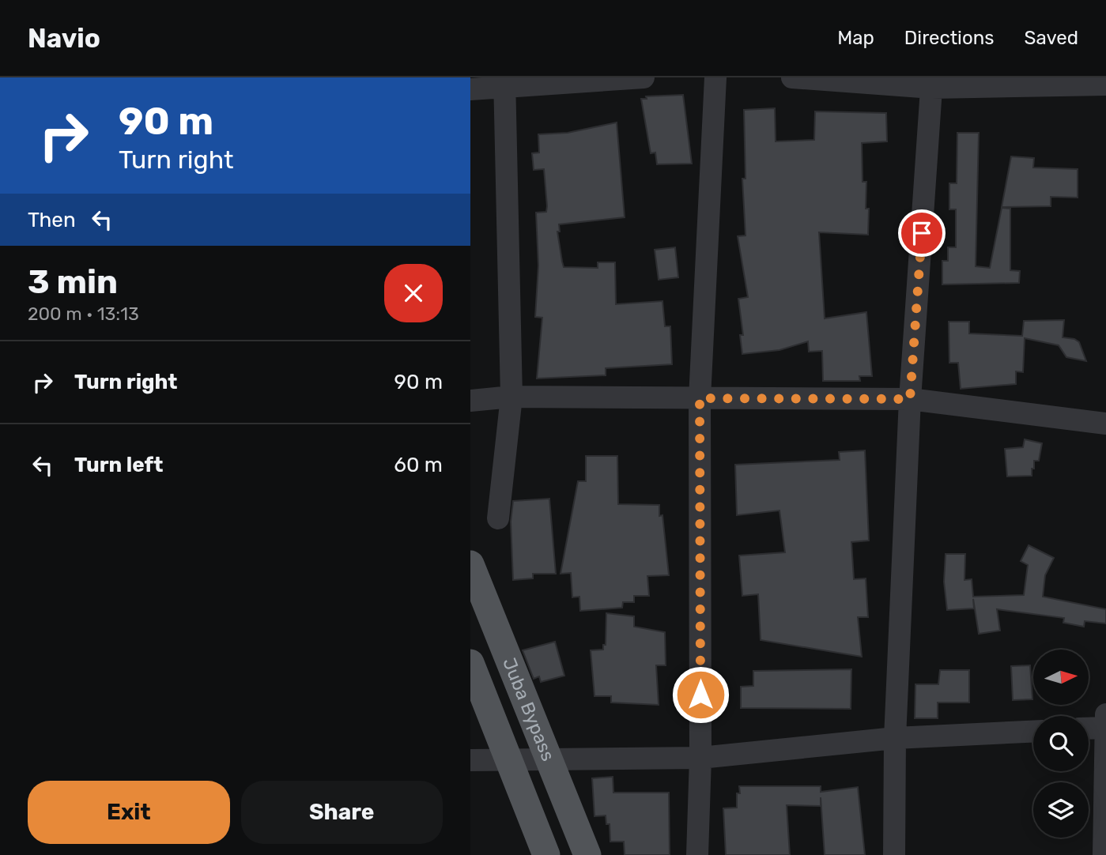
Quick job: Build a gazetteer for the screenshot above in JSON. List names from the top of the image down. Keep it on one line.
{"streets":{"main road":["Juba Bypass"]},"north":"right","page":{"header":"Navio","nav":["Map","Directions","Saved"],"turn":["90 m","Turn right"],"then":"Then","heading":["3 min","200 m · 13:13"],"list":[{"name":"Turn right","value":"90 m"},{"name":"Turn left","value":"60 m"}],"buttons":["Exit","Share"]}}
